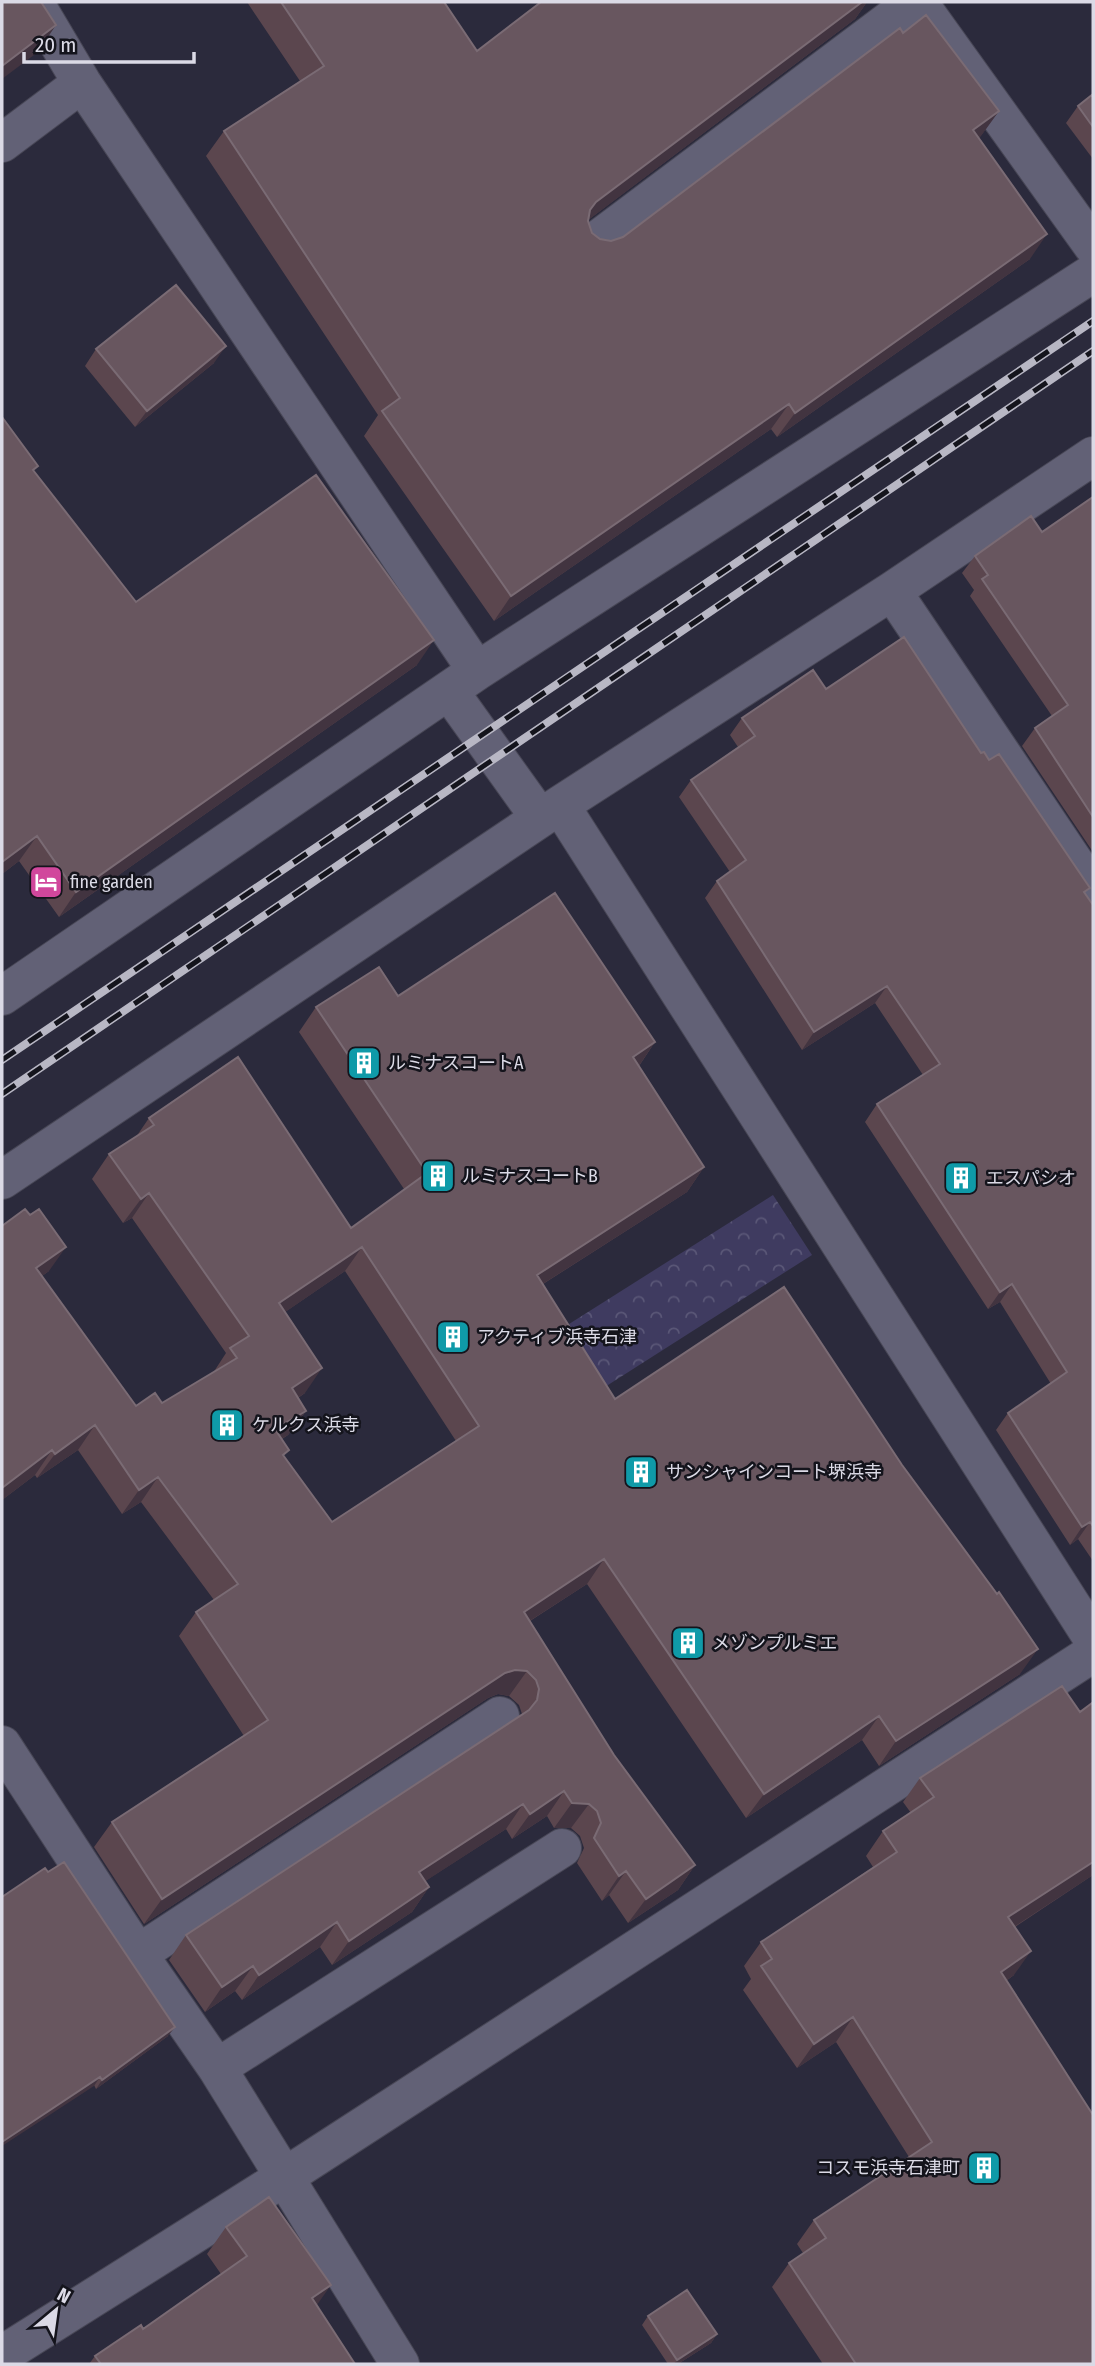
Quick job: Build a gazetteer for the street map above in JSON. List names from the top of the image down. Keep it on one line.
{"places":{"hotel":["fine garden"],"building":["ルミナスコートA","ルミナスコートB","エスパシオ","アクティブ浜寺石津","ケルクス浜寺","サンシャインコート堺浜寺","メゾンプルミエ","コスモ浜寺石津町"]},"scale_bar":"20 m","north":"top right"}
